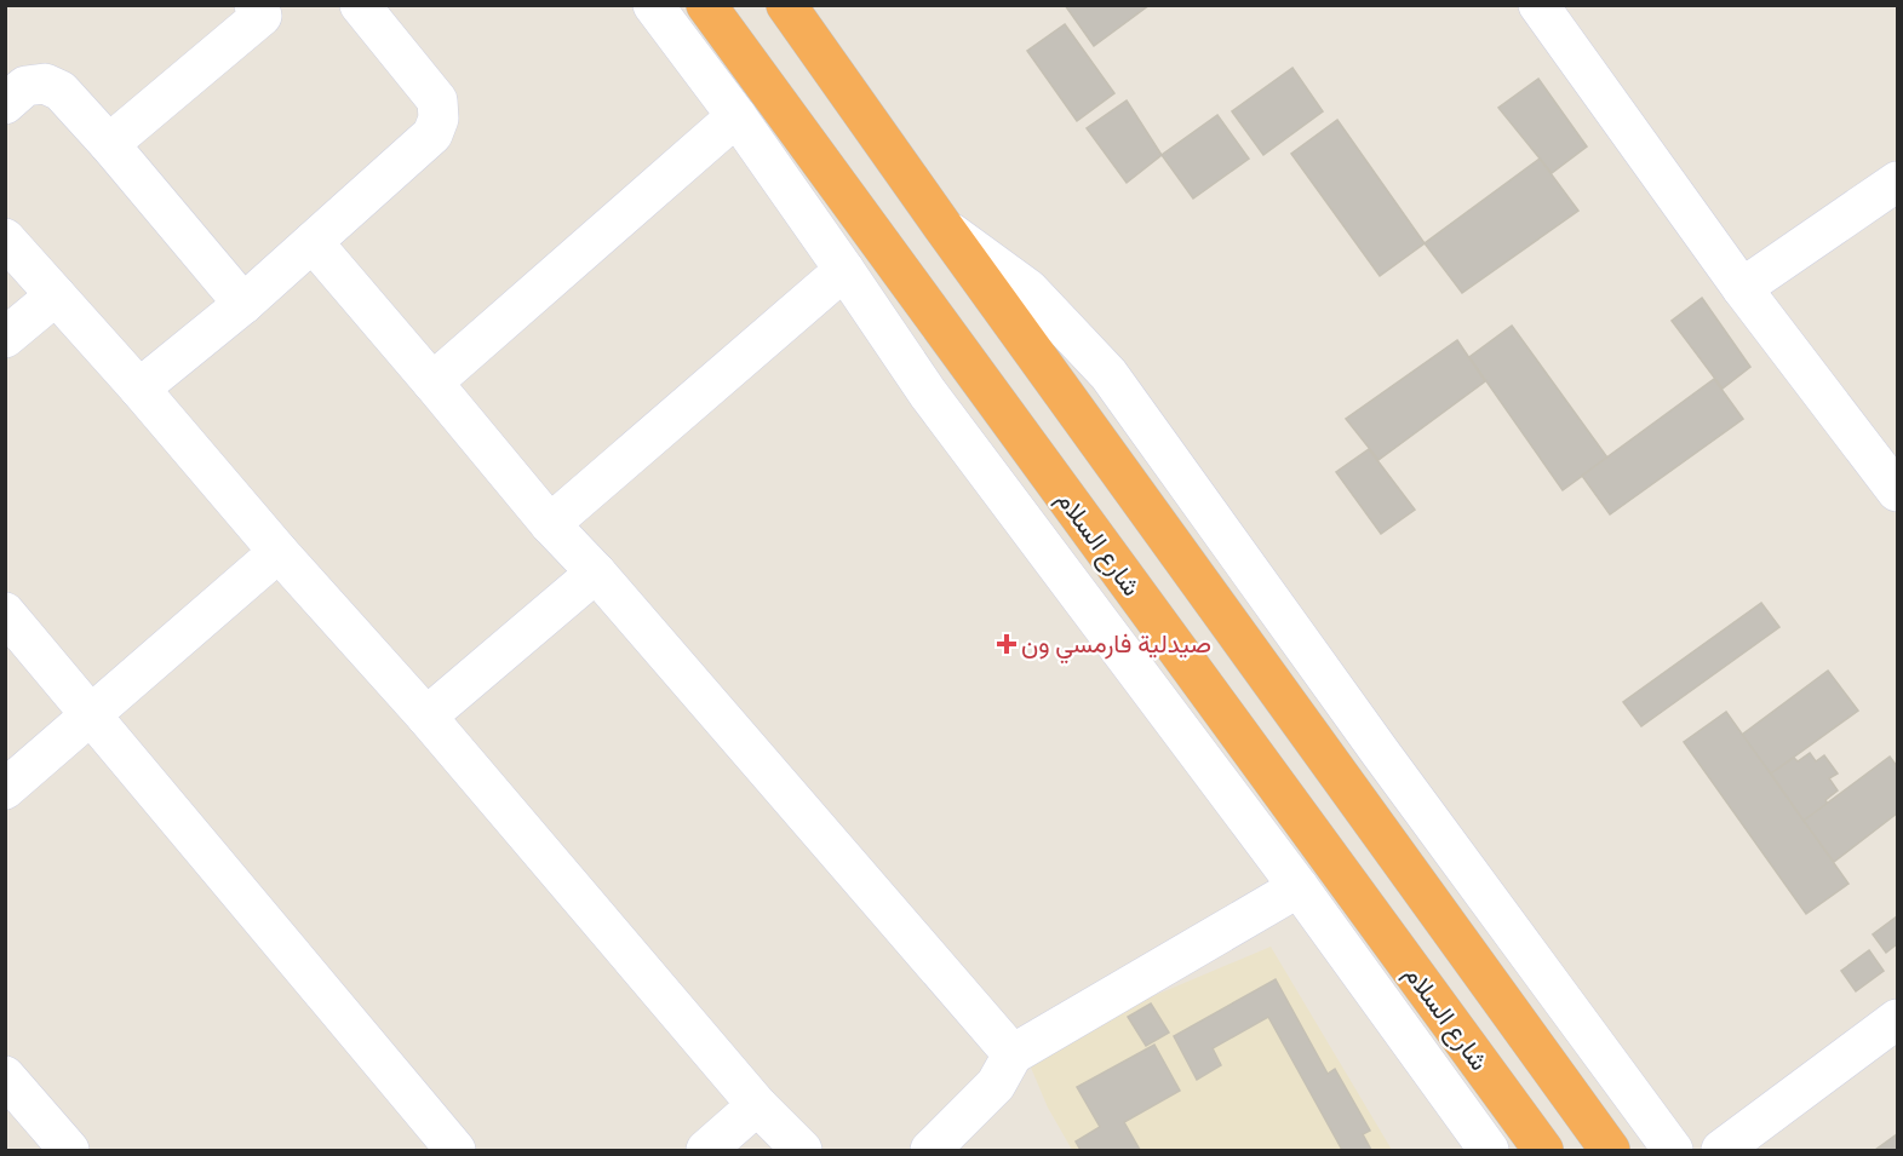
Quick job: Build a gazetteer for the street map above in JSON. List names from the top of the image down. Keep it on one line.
{"streets":{"highway":["شارع السلام"]},"places":{"health":["صيدلية فارمسي ون"]}}
